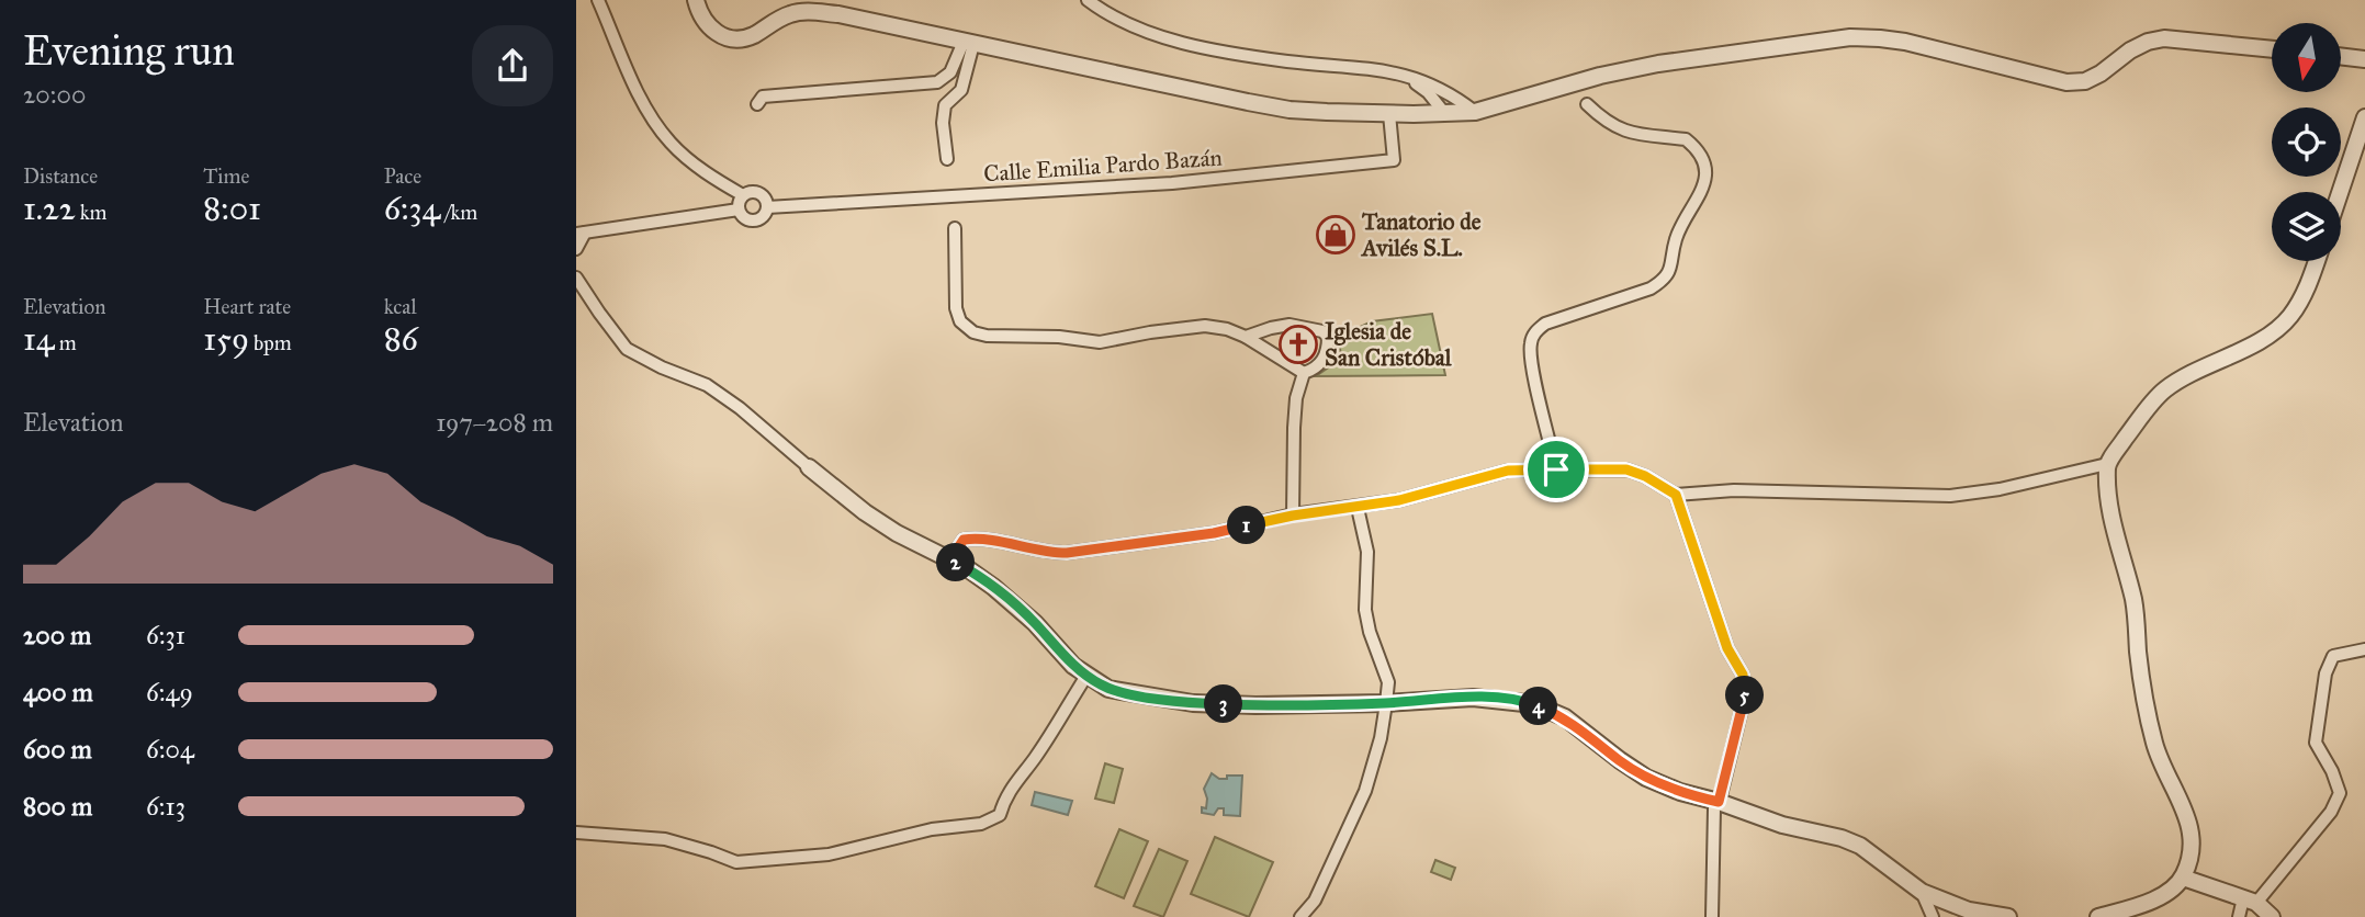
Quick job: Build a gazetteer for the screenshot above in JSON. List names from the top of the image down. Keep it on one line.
{"streets":{"street":["Calle Emilia Pardo Bazán"]},"places":{"shop":["Tanatorio de Avilés S.L."],"church":["Iglesia de San Cristóbal"]},"north":"bottom","page":{"heading":["Evening run","20:00"],"stats":[["Distance","1.22 km"],["Time","8:01"],["Pace","6:34 /km"],["Elevation","14 m"],["Heart rate","159 bpm"],["kcal","86"]],"chart":["Elevation","197–208 m"],"pins":["1","2","5","3","4"],"list":[{"name":"200 m","note":"6:31"},{"name":"400 m","note":"6:49"},{"name":"600 m","note":"6:04"},{"name":"800 m","note":"6:13"}]}}
